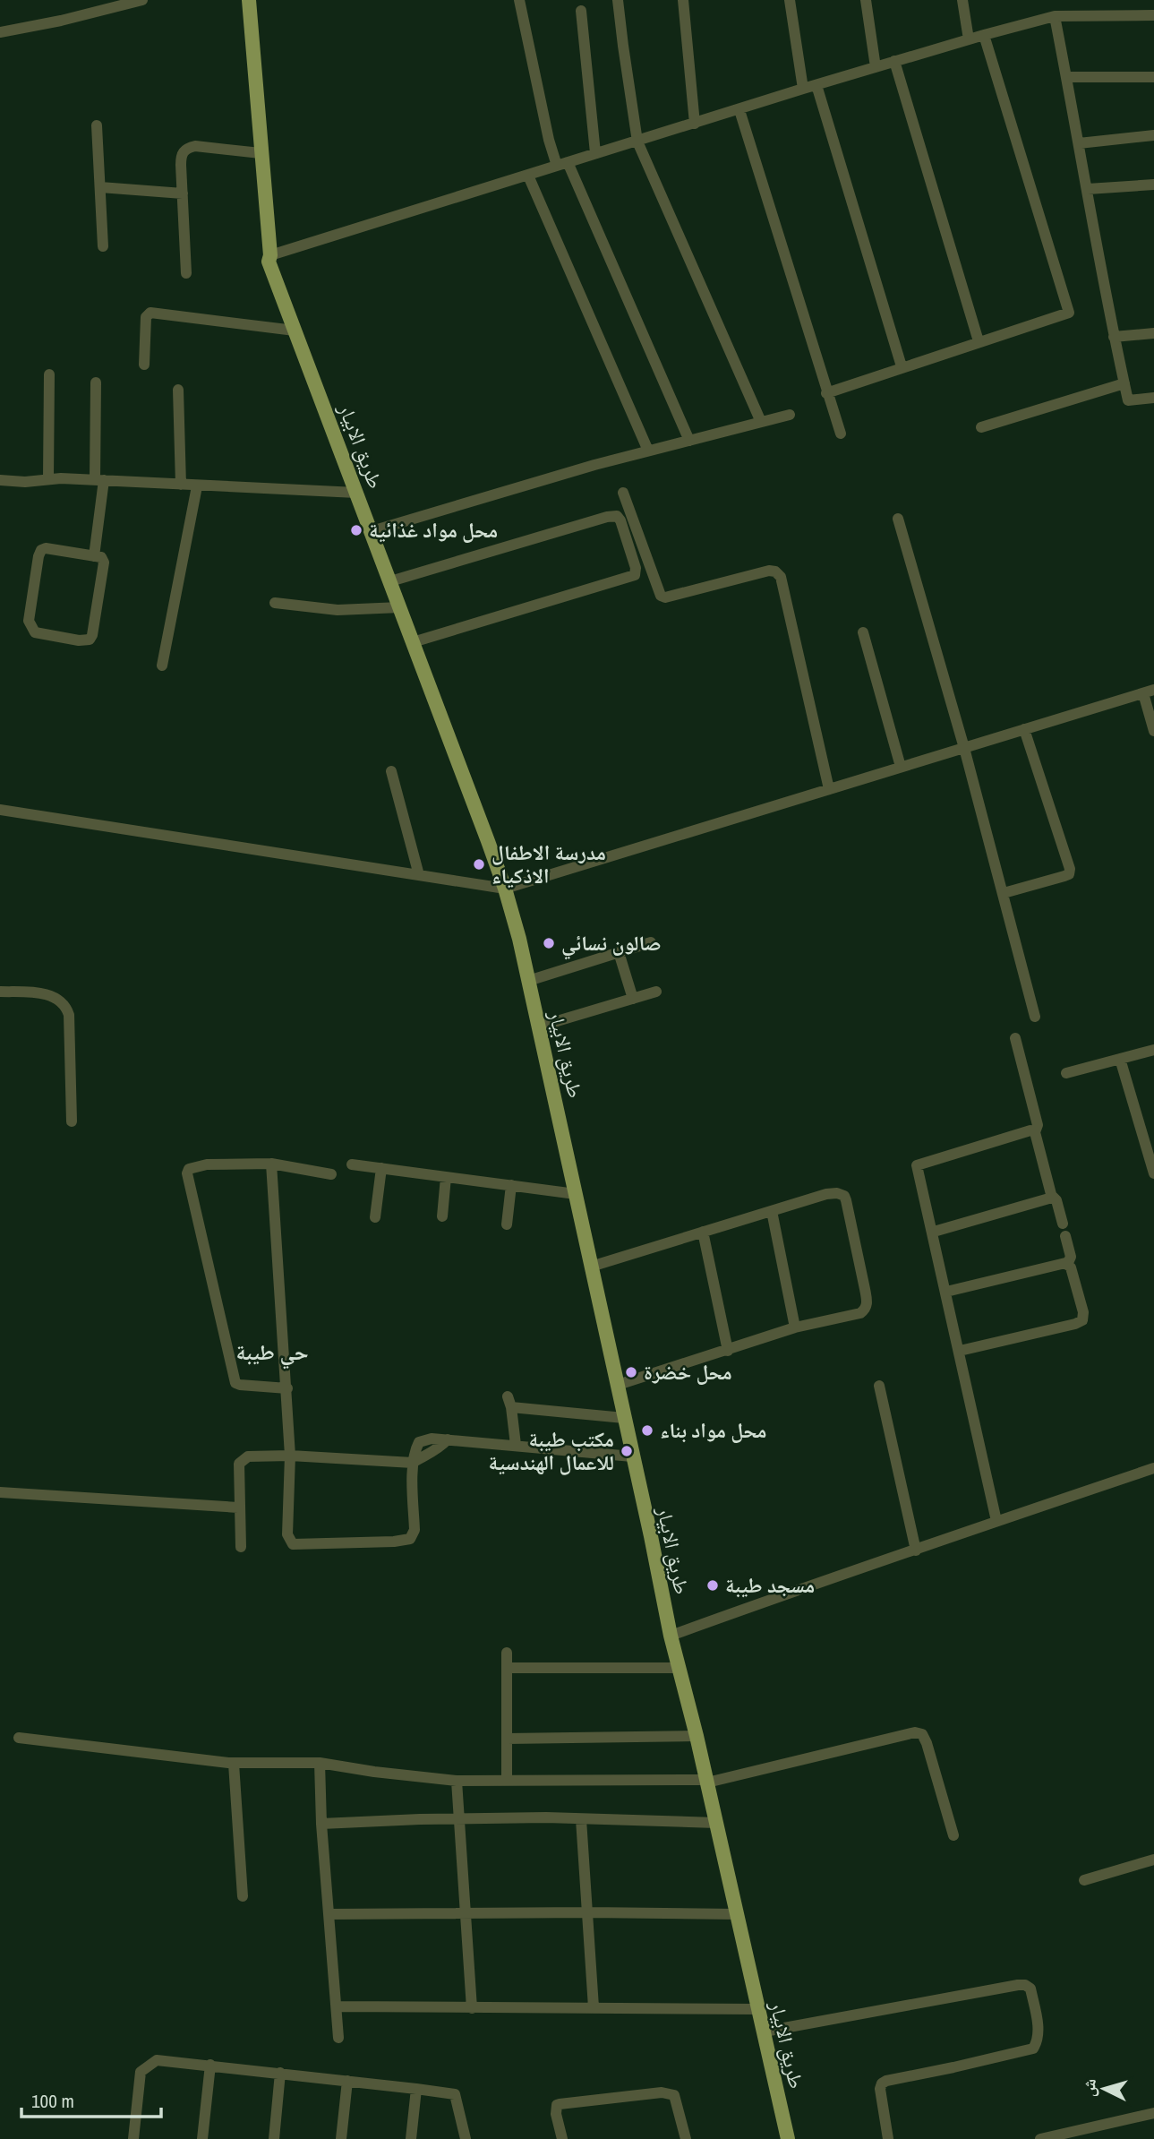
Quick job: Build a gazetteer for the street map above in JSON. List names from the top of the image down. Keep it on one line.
{"streets":{"main road":["طريق الابيار"]},"districts":["حي طيبة"],"places":["محل مواد غذائية","مدرسة الاطفال الاذكياء","صالون نسائي","محل خضرة","محل مواد بناء","مكتب طيبة للاعمال الهندسية","مسجد طيبة"],"scale_bar":"100 m","north":"left"}
